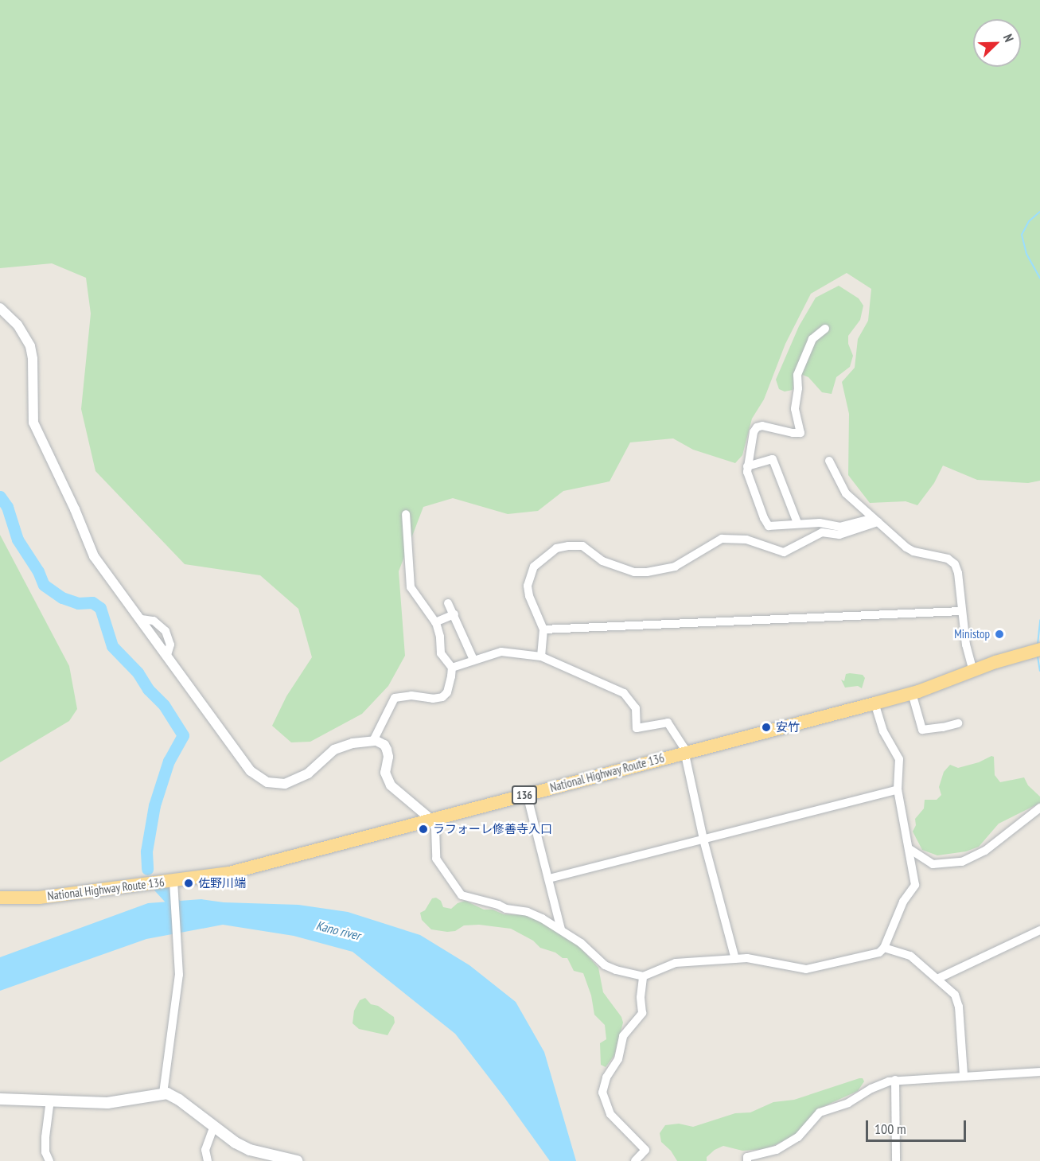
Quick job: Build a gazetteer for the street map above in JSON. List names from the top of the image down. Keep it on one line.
{"streets":{"highway":["National Highway Route 136","136"]},"water":["Kano river"],"places":["Ministop","安竹","ラフォーレ修善寺入口","佐野川端"],"scale_bar":"100 m","north":"top right"}
